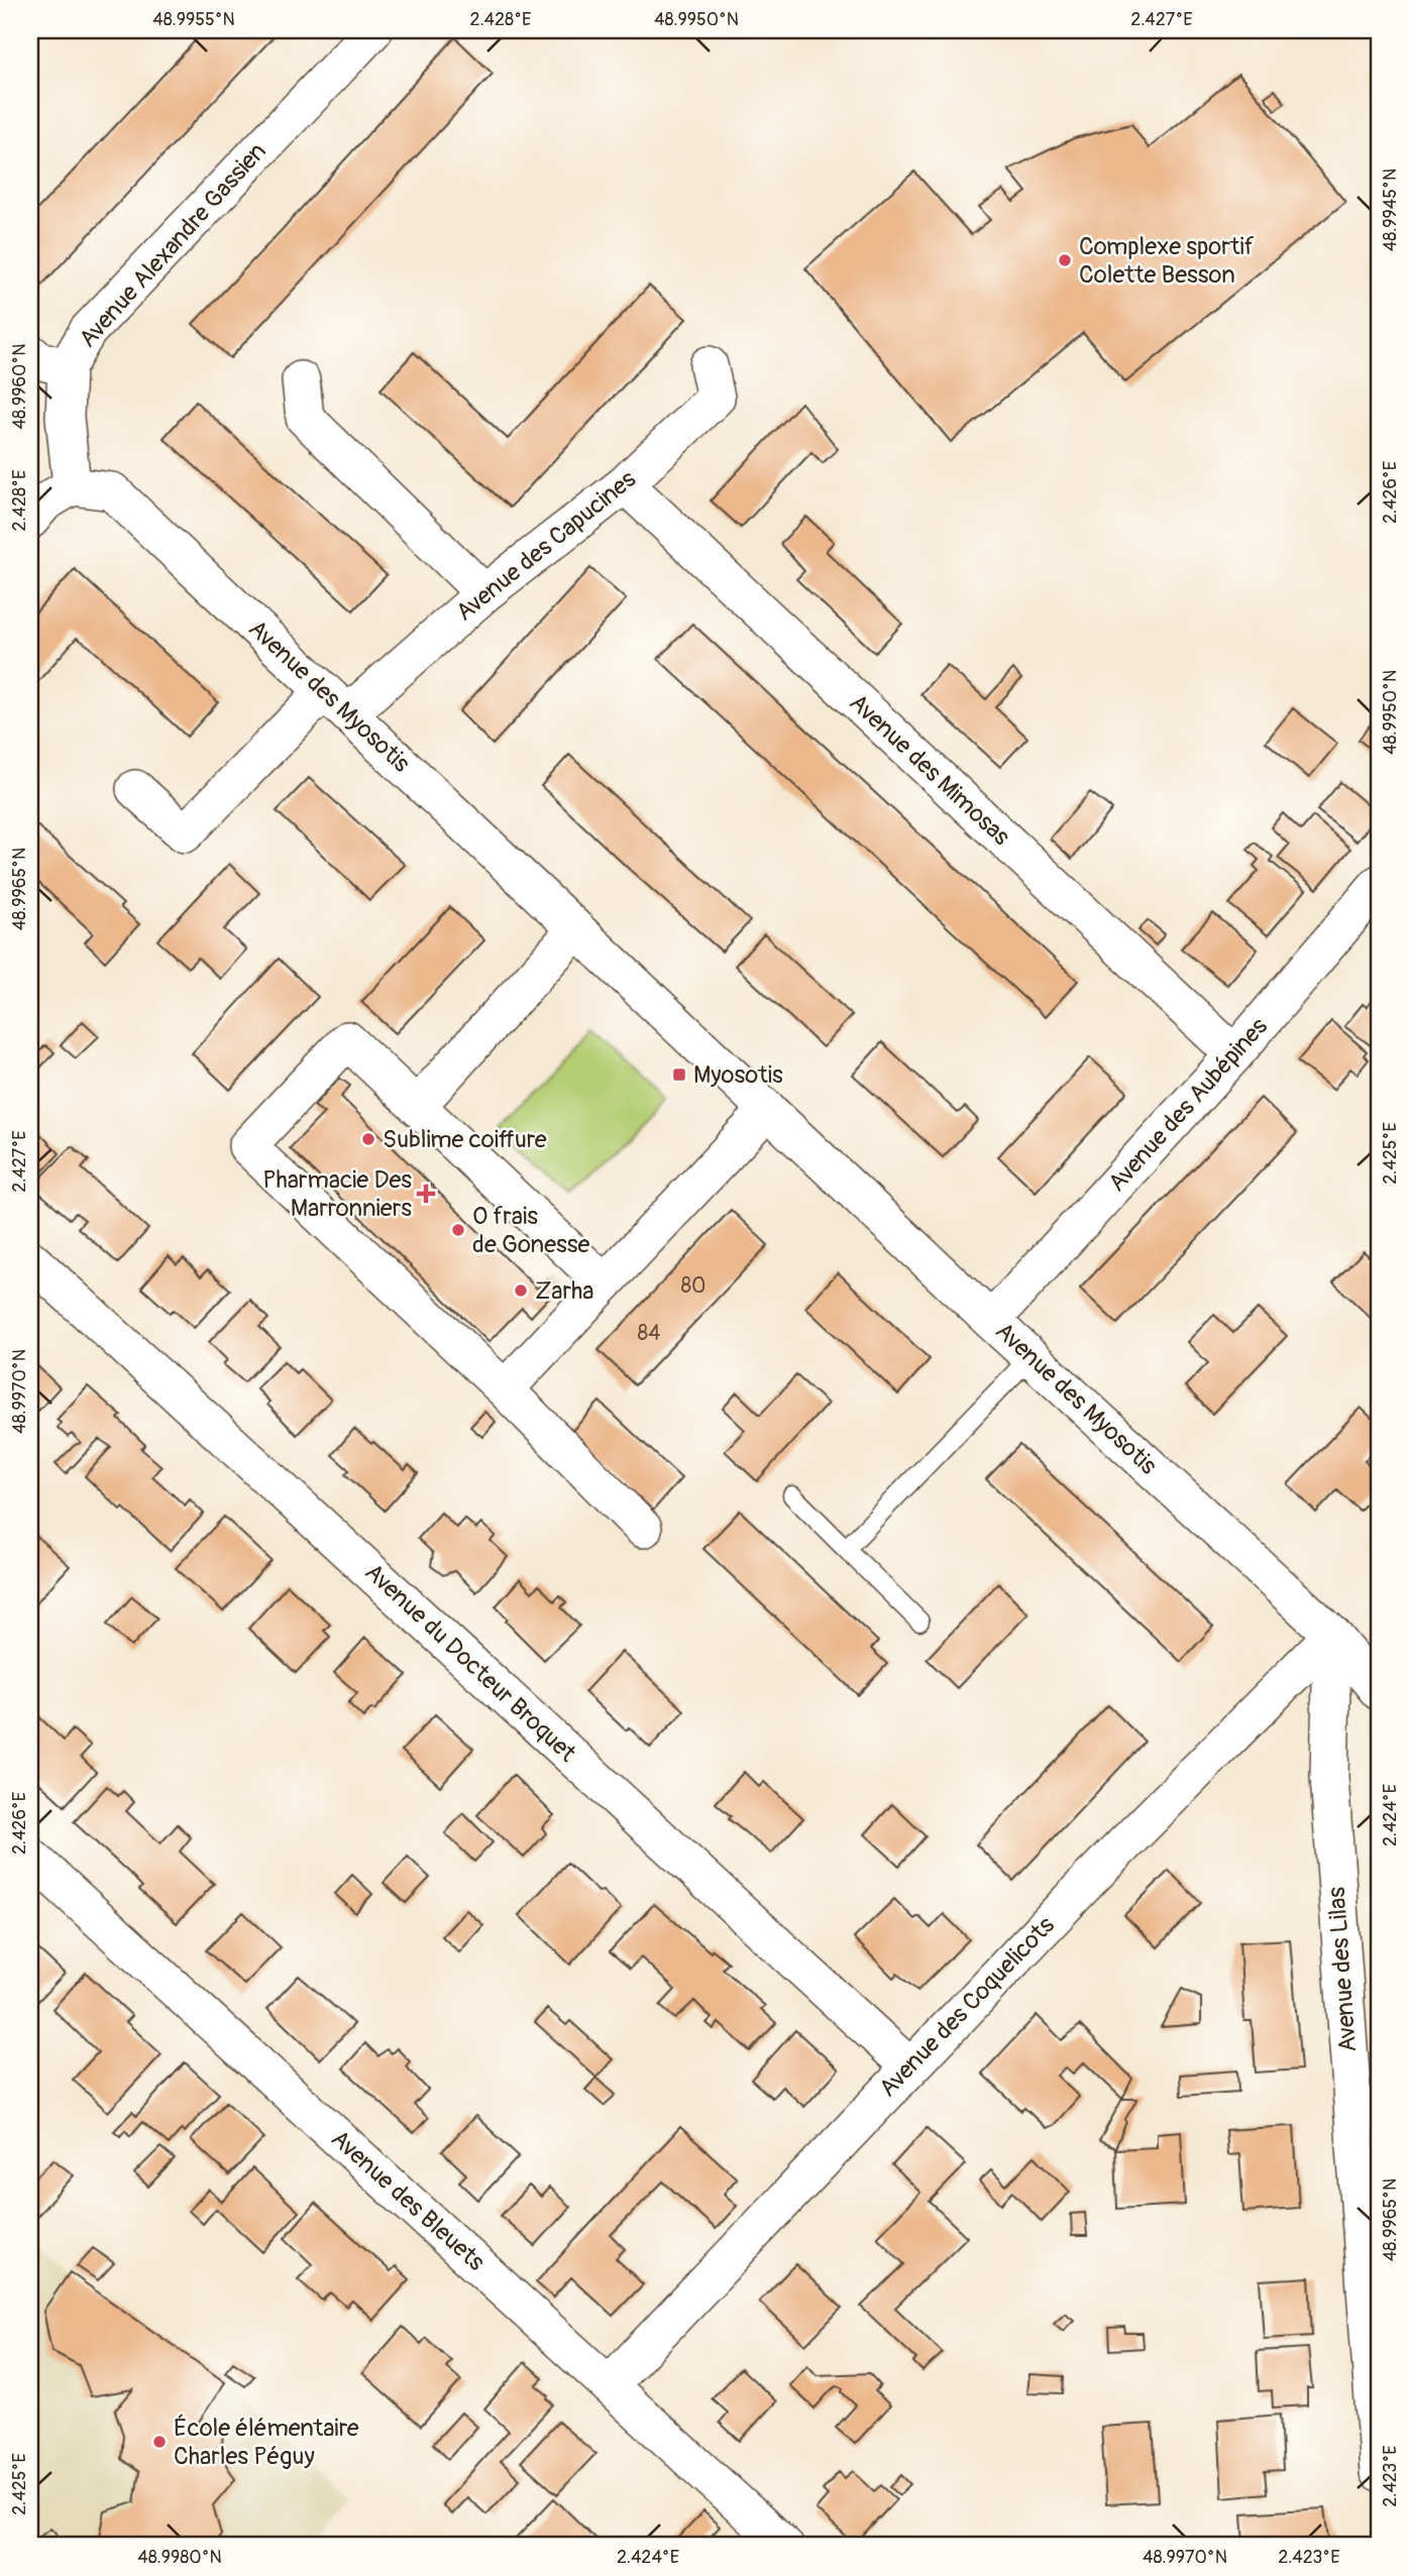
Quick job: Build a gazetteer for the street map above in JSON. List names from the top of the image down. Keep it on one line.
{"streets":{"street":["Avenue Alexandre Gassien","Avenue des Capucines","Avenue des Myosotis","Avenue des Mimosas","Avenue des Aubépines","Avenue du Docteur Broquet","Avenue des Lilas","Avenue des Coquelicots","Avenue des Bleuets"]},"crossings":[["Avenue Alexandre Gassien","Avenue des Myosotis"],["Avenue des Capucines","Avenue des Myosotis"],["Avenue des Capucines","Avenue des Mimosas"],["Avenue des Myosotis","Avenue des Aubépines"],["Avenue des Myosotis","Avenue des Lilas"],["Avenue des Myosotis","Avenue des Coquelicots"],["Avenue des Mimosas","Avenue des Aubépines"],["Avenue du Docteur Broquet","Avenue des Coquelicots"],["Avenue des Lilas","Avenue des Coquelicots"],["Avenue des Coquelicots","Avenue des Bleuets"]],"places":{"other":["Complexe sportif Colette Besson","Sublime coiffure","O frais de Gonesse","Zarha","École élémentaire Charles Péguy"],"transit":["Myosotis"],"health":["Pharmacie Des Marronniers"]},"house_numbers":["80","84"],"coordinates":["48.9955°N","2.428°E","48.9950°N","2.427°E","48.9945°N","48.9960°N","2.426°E","48.9965°N","2.425°E","48.9970°N","2.424°E","2.423°E","48.9980°N"]}
